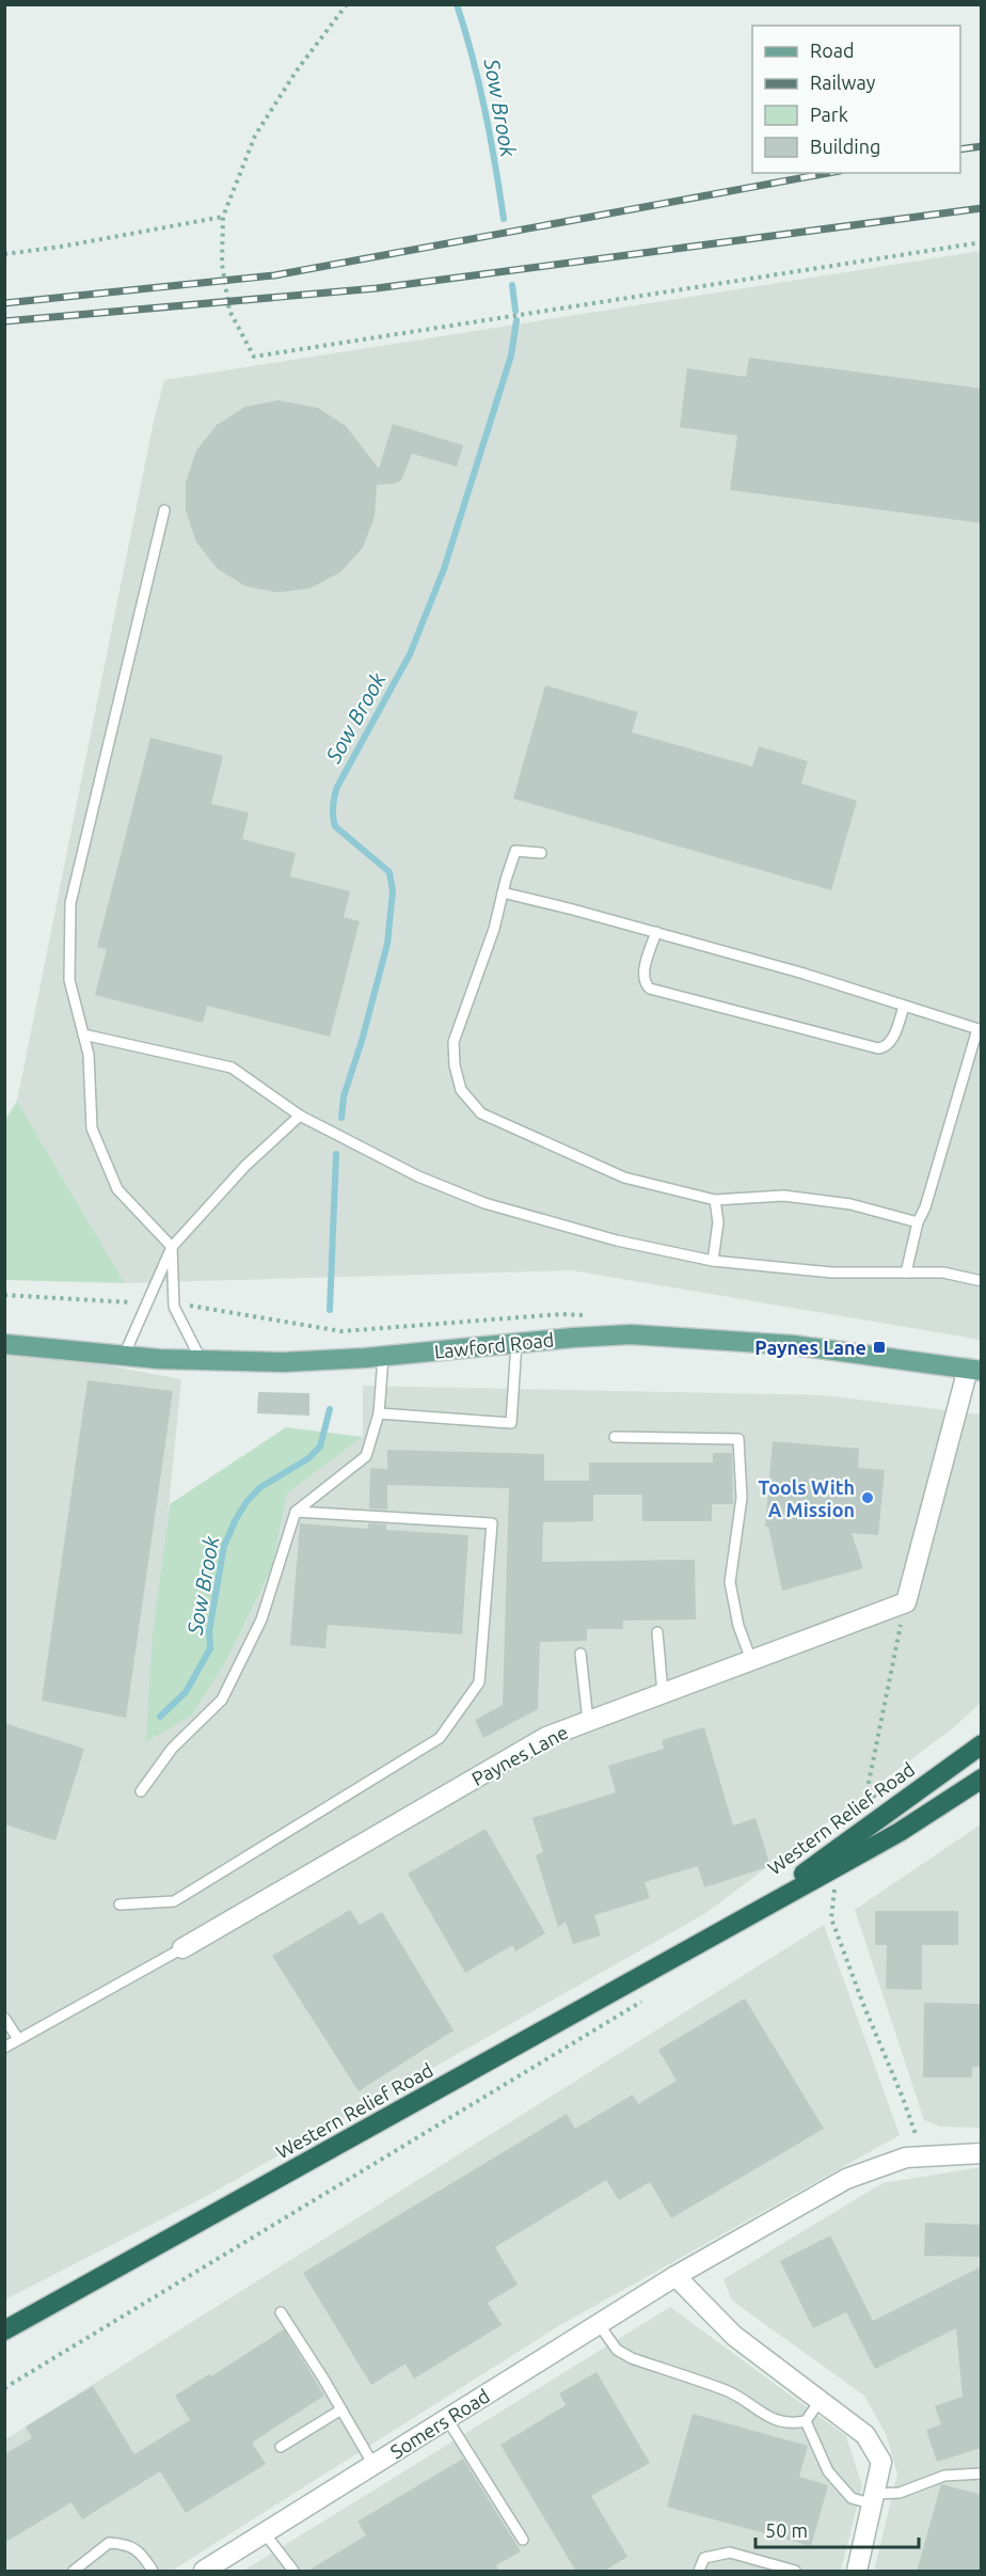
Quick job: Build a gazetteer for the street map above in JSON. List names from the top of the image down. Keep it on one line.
{"streets":{"highway":["Western Relief Road"],"main road":["Lawford Road"],"street":["Paynes Lane","Somers Road"]},"water":["Sow Brook"],"places":{"transit":["Paynes Lane"],"other":["Tools With A Mission"]},"legend":["Road","Railway","Park","Building"],"scale_bar":"50 m"}
